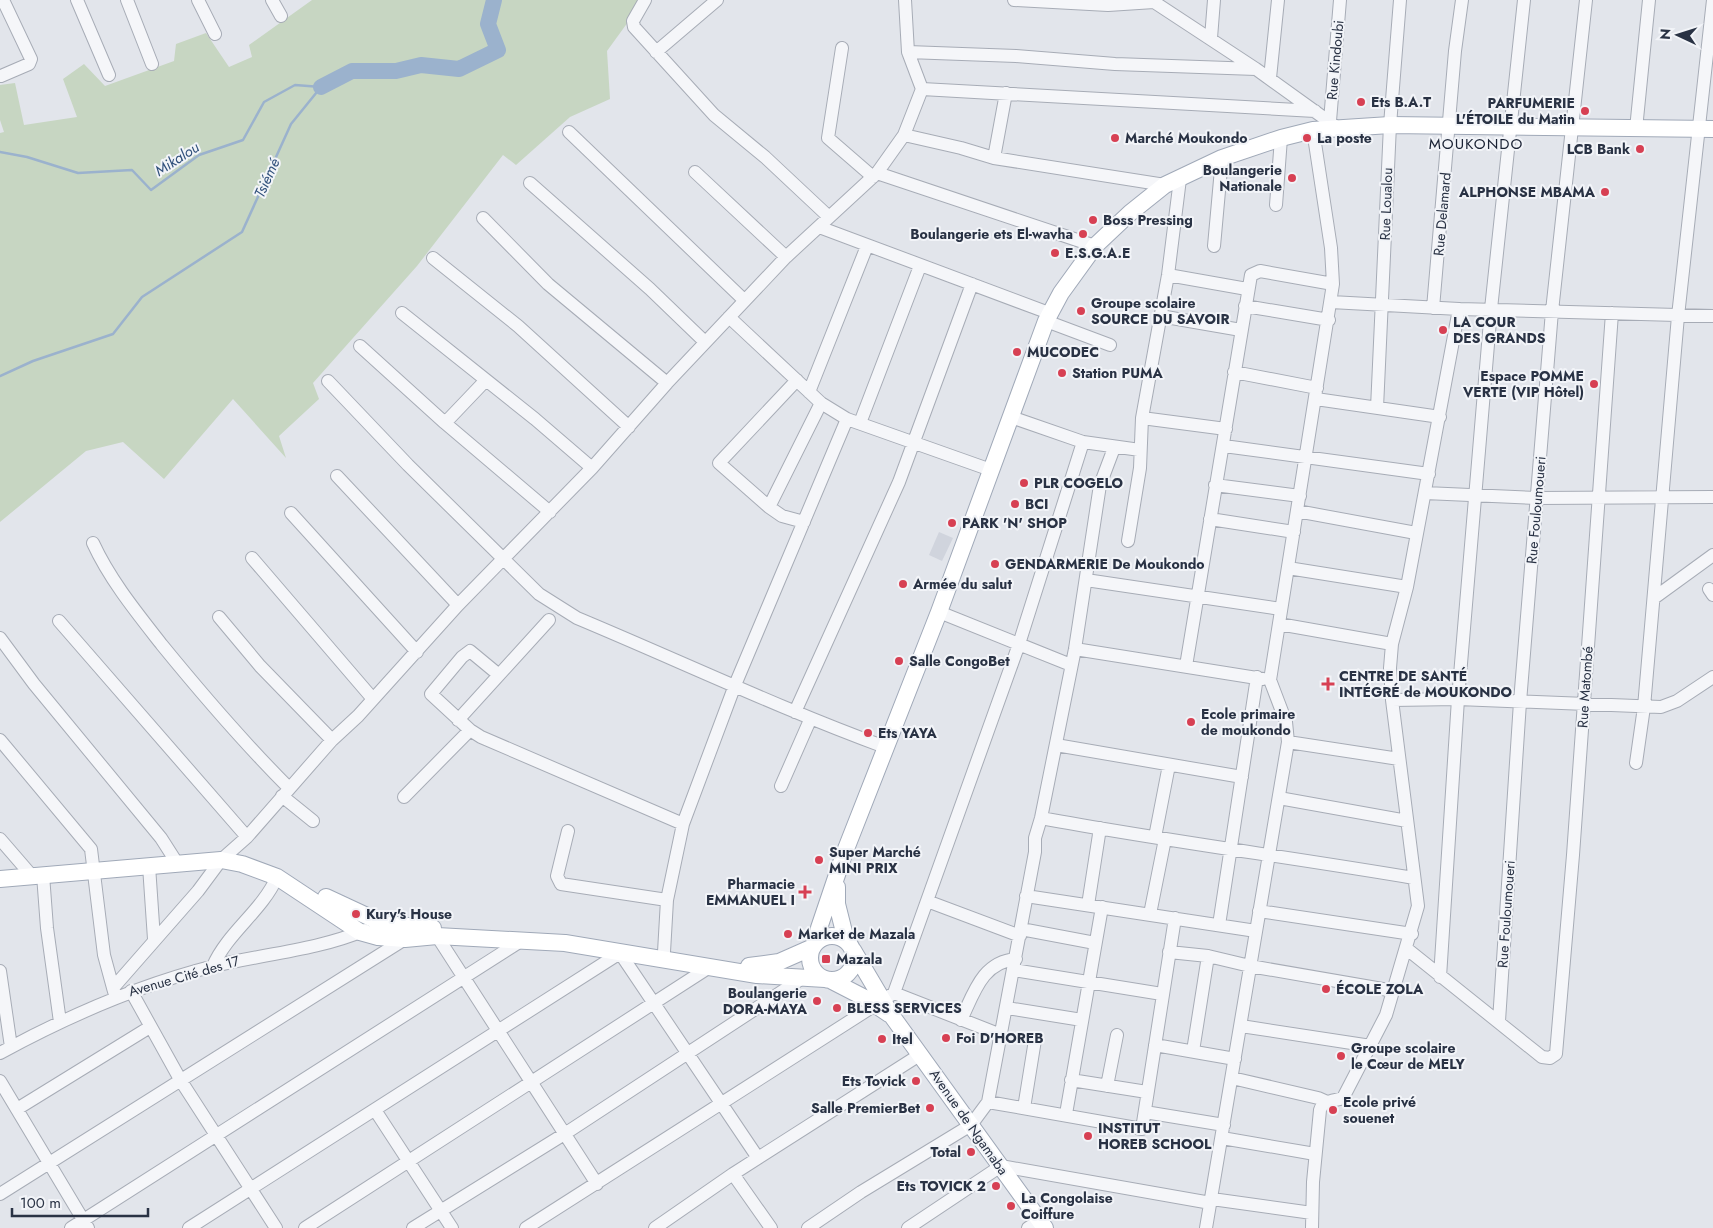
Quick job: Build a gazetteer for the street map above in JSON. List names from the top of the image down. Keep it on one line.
{"streets":{"main road":["Avenue de Ngamaba"],"street":["Rue Kindoubi","Rue Loualou","Rue Delamard","Rue Fouloumoueri","Rue Matombé","Avenue Cité des 17"]},"crossings":[["Rue Fouloumoueri","Rue Matombé"]],"districts":["MOUKONDO"],"water":["Mikalou","Tsiémé"],"places":{"other":["Ets B.A.T","PARFUMERIE L'ÉTOILE du Matin","Marché Moukondo","La poste","LCB Bank","Boulangerie Nationale","ALPHONSE MBAMA","Boss Pressing","Boulangerie ets El-wavha","E.S.G.A.E","Groupe scolaire SOURCE DU SAVOIR","LA COUR DES GRANDS","MUCODEC","Station PUMA","Espace POMME VERTE (VIP Hôtel)","PLR COGELO","BCI","PARK 'N' SHOP","GENDARMERIE De Moukondo","Armée du salut","Salle CongoBet","Ecole primaire de moukondo","Ets YAYA","Super Marché MINI PRIX","Kury's House","Market de Mazala","ÉCOLE ZOLA","Boulangerie DORA-MAYA","BLESS SERVICES","Foi D'HOREB","Itel","Groupe scolaire le Cœur de MELY","Ets Tovick","Salle PremierBet","Ecole privé souenet","INSTITUT HOREB SCHOOL","Total","Ets TOVICK 2","La Congolaise Coiffure"],"health":["CENTRE DE SANTÉ INTÉGRÉ de MOUKONDO","Pharmacie EMMANUEL I"],"transit":["Mazala"]},"scale_bar":"100 m","north":"left"}
